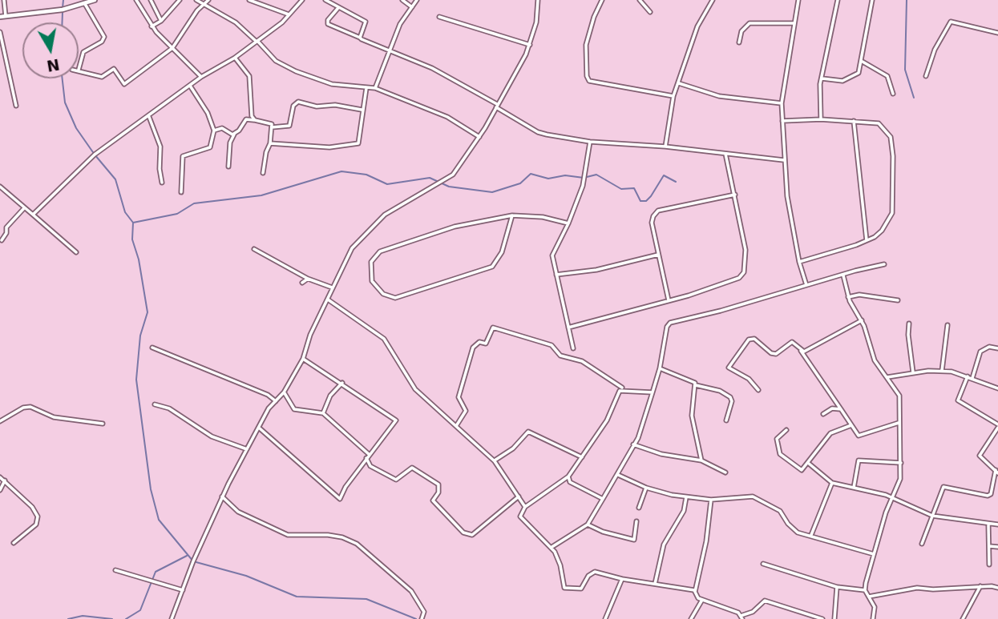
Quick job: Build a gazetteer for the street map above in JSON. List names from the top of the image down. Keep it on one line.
{"north":"bottom"}
